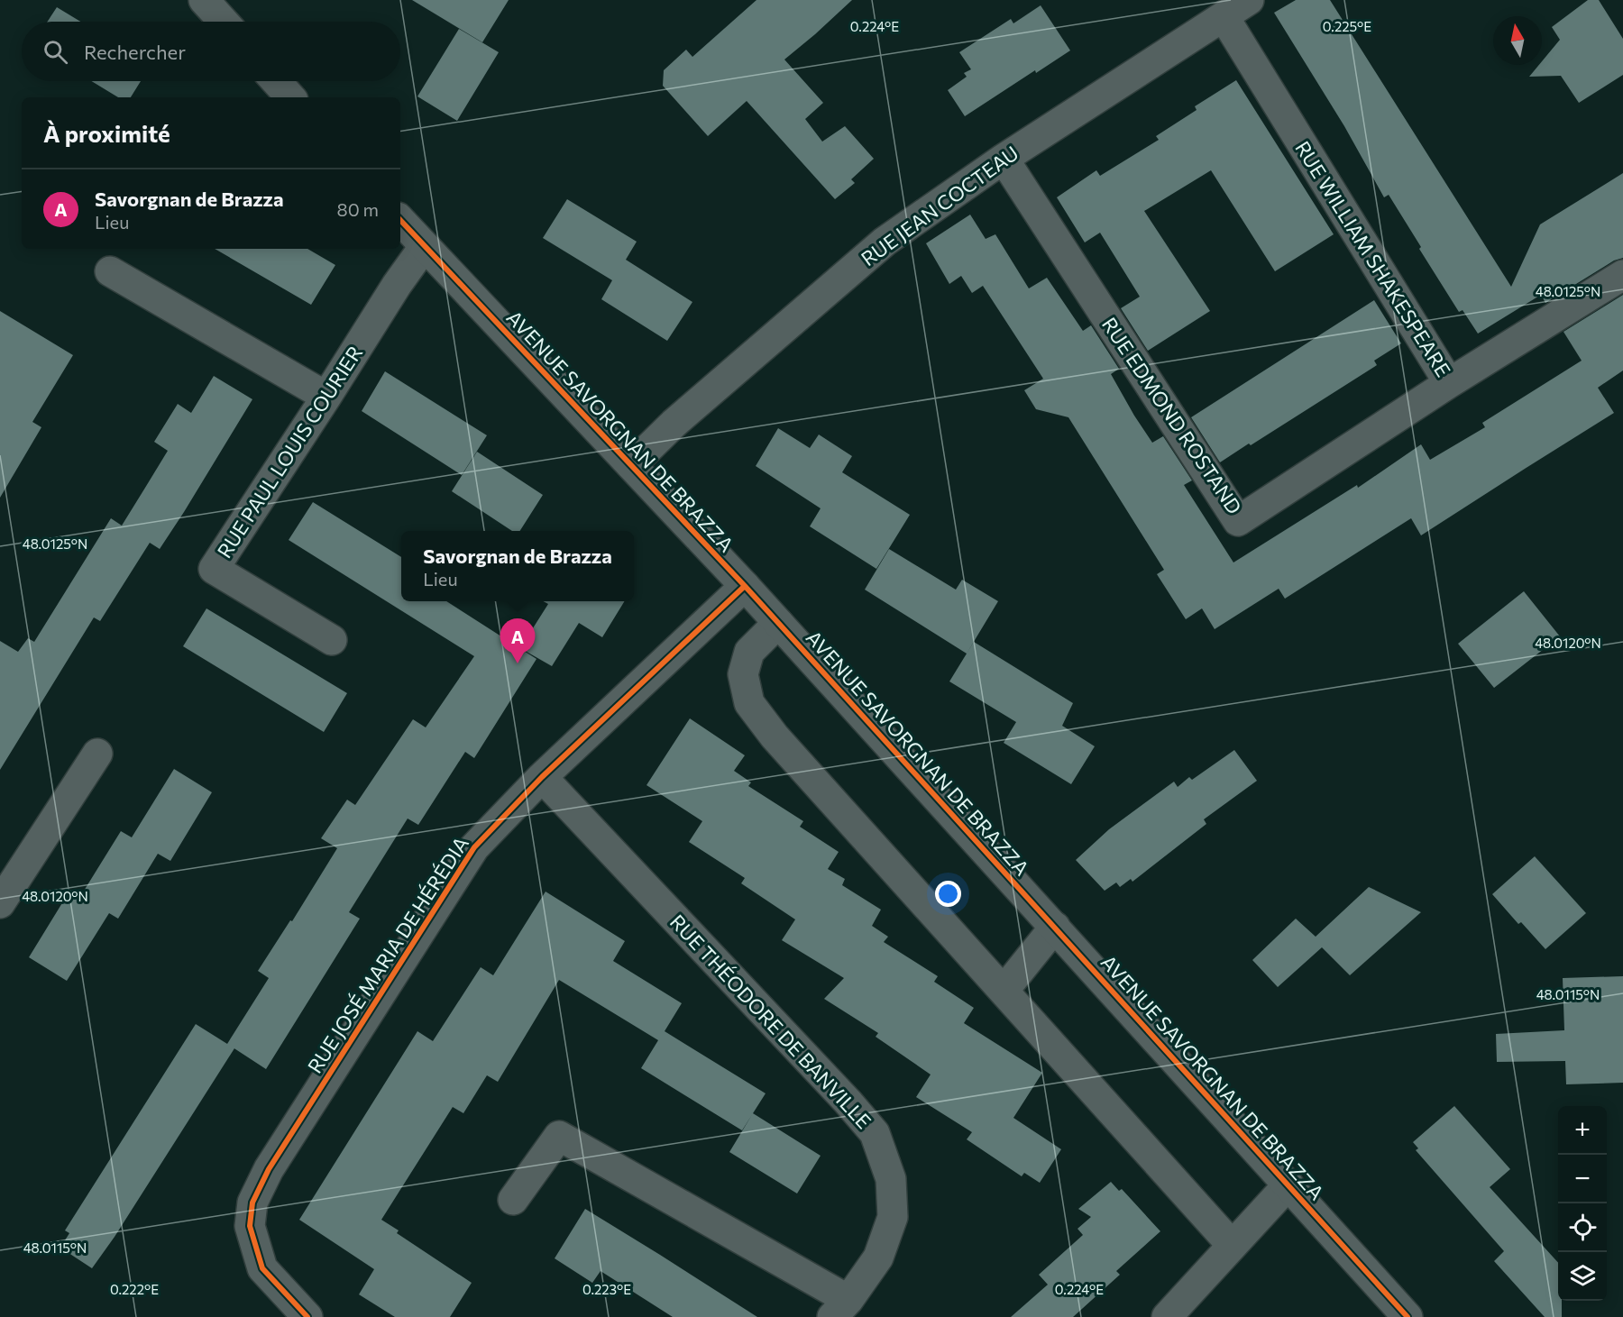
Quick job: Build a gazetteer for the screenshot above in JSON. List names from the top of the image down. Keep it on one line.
{"streets":{"street":["RUE JEAN COCTEAU","RUE WILLIAM SHAKESPEARE","RUE EDMOND ROSTAND","AVENUE SAVORGNAN DE BRAZZA","RUE PAUL LOUIS COURIER","RUE JOSÉ MARIA DE HÉRÉDIA","RUE THÉODORE DE BANVILLE"]},"crossings":[["RUE JEAN COCTEAU","RUE WILLIAM SHAKESPEARE"],["RUE JEAN COCTEAU","RUE EDMOND ROSTAND"],["RUE JEAN COCTEAU","AVENUE SAVORGNAN DE BRAZZA"],["RUE WILLIAM SHAKESPEARE","RUE EDMOND ROSTAND"],["AVENUE SAVORGNAN DE BRAZZA","RUE PAUL LOUIS COURIER"],["AVENUE SAVORGNAN DE BRAZZA","RUE JOSÉ MARIA DE HÉRÉDIA"],["RUE JOSÉ MARIA DE HÉRÉDIA","RUE THÉODORE DE BANVILLE"]],"north":"top","page":{"search":"Rechercher","heading":"À proximité","list":[{"mark":"A","name":"Savorgnan de Brazza","note":"Lieu","value":"80 m"}],"popup":["Savorgnan de Brazza","Lieu"],"pins":"A","map_buttons":["+","−"]},"coordinates":["0.224°E","0.225°E","48.0125°N","48.0120°N","48.0115°N","0.222°E","0.223°E"]}
